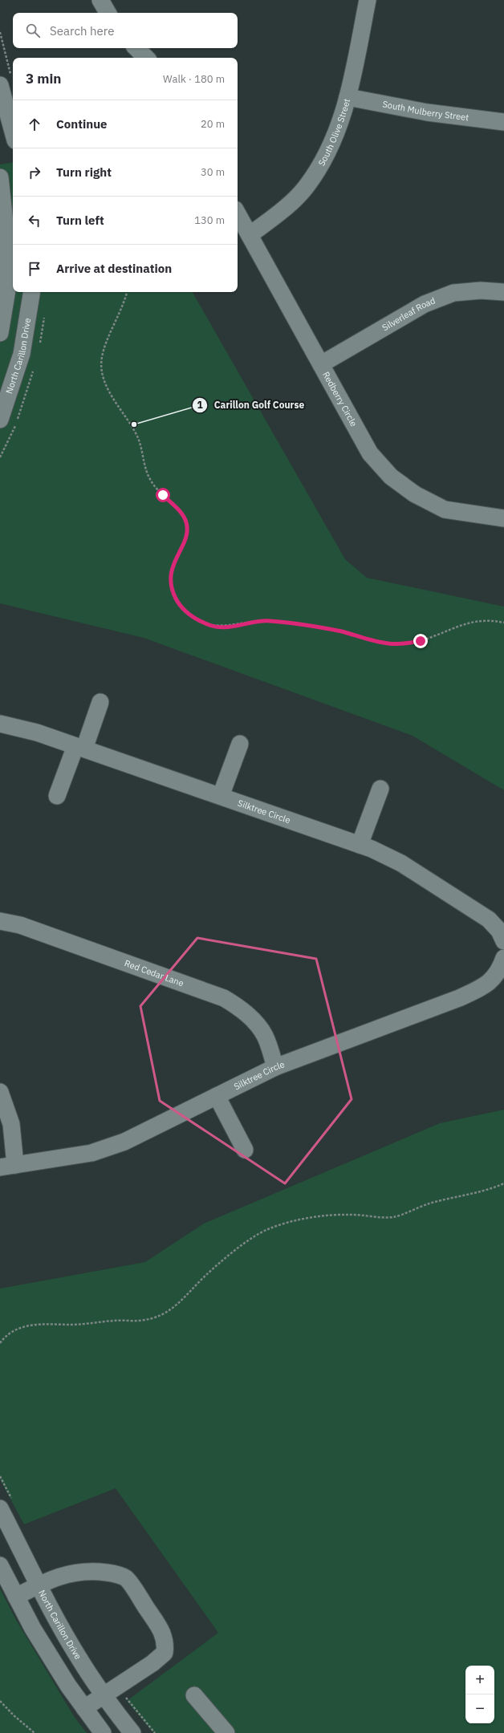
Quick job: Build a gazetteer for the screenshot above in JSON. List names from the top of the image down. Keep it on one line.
{"streets":{"street":["South Mulberry Street","South Olive Street","Silverleaf Road","North Carillon Drive","Redberry Circle","Silktree Circle","Red Cedar Lane"]},"crossings":[["South Mulberry Street","South Olive Street"],["South Olive Street","Redberry Circle"],["Silverleaf Road","Redberry Circle"],["Silktree Circle","Red Cedar Lane"]],"places":["Carillon Golf Course"],"page":{"search":"Search here","heading":["3 min","Walk · 180 m"],"list":[["Continue","20 m"],["Turn right","30 m"],["Turn left","130 m"],"Arrive at destination"],"map_buttons":["+","−"]}}
